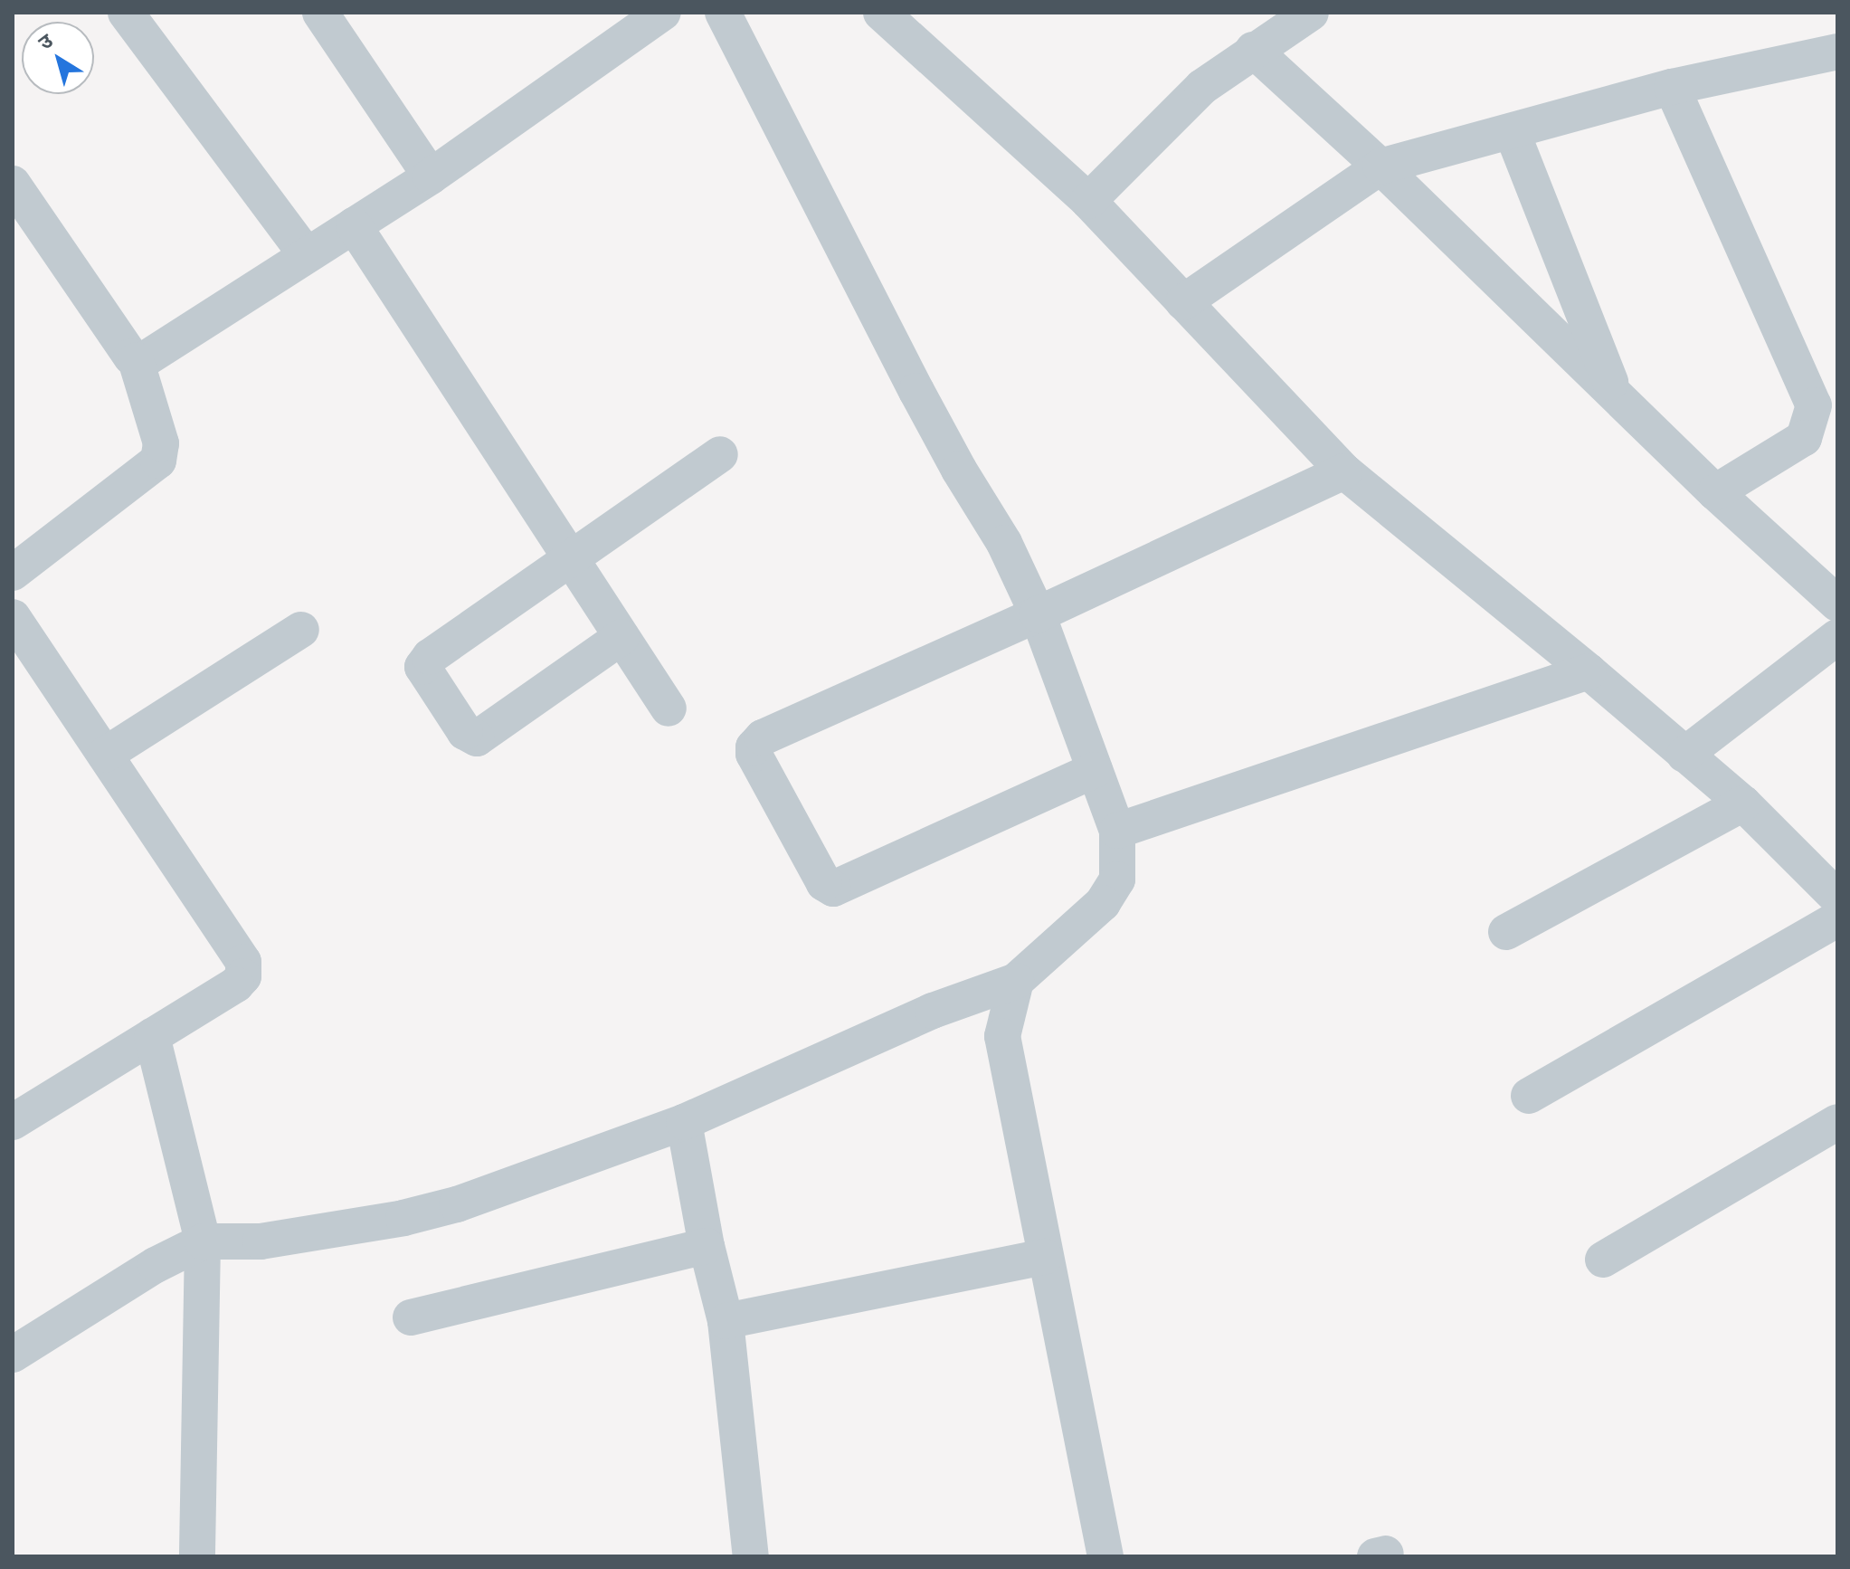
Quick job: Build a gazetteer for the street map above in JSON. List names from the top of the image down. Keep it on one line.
{"north":"top left"}
